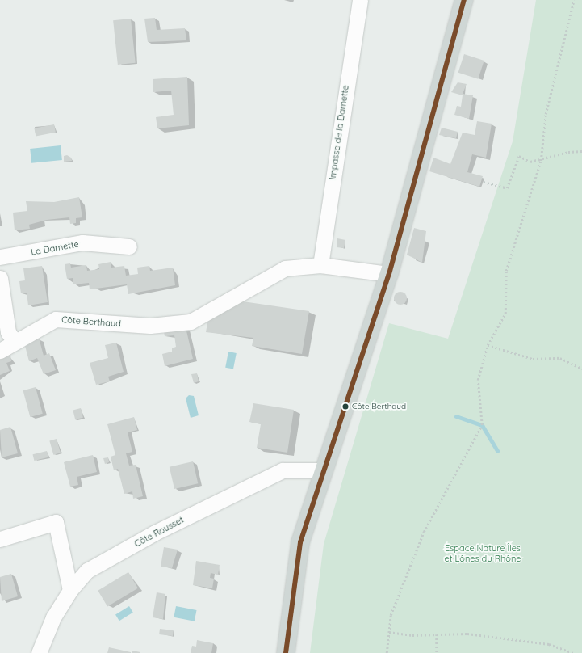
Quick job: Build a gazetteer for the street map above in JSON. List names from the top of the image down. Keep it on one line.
{"streets":{"street":["Impasse de la Damette","La Damette","Côte Berthaud","Côte Rousset"]},"crossings":[["Impasse de la Damette","Côte Berthaud"]],"parks":["Espace Nature Îles et Lônes du Rhône"],"places":["Côte Berthaud"]}
